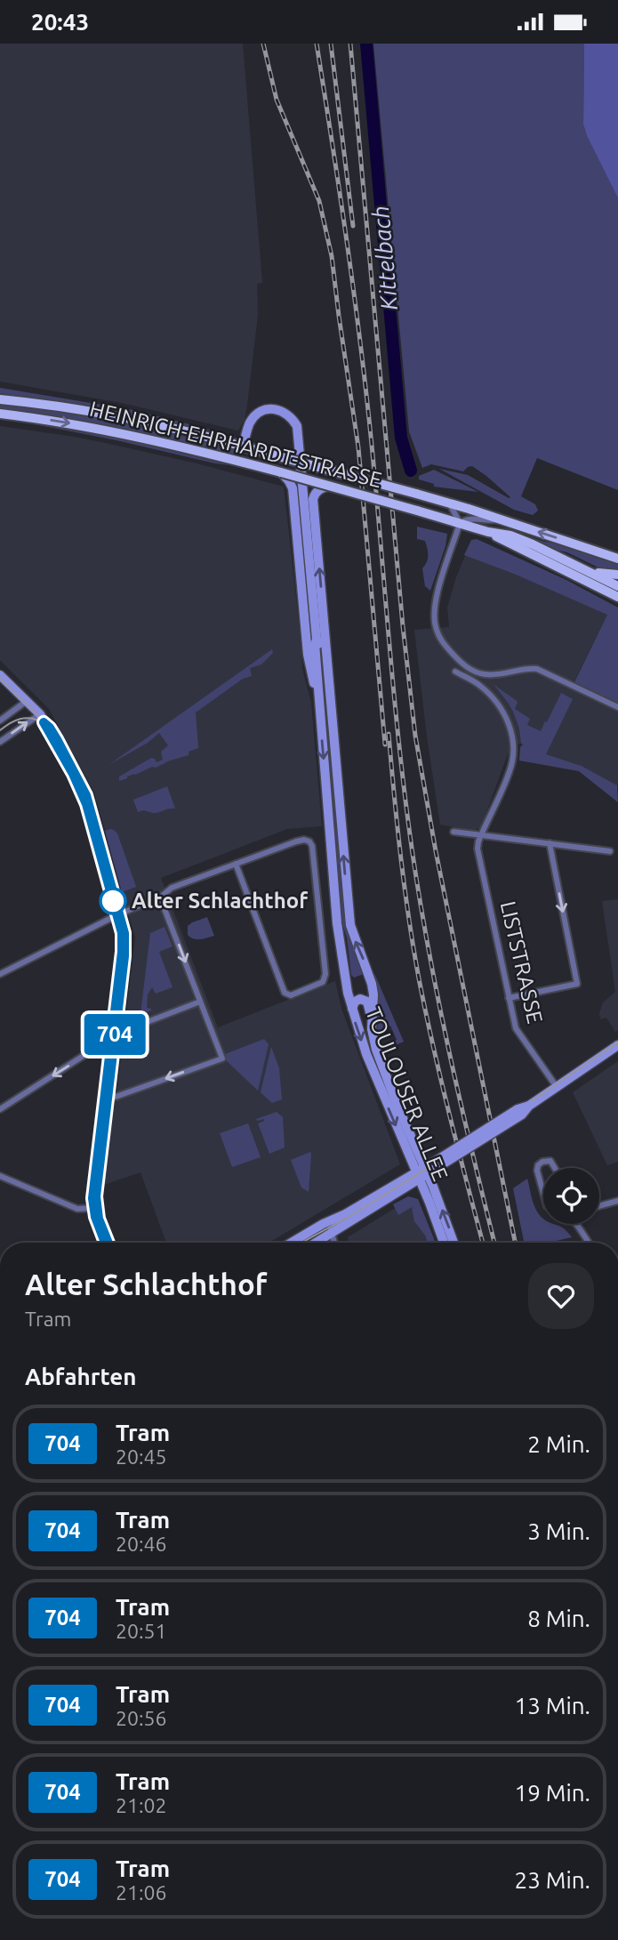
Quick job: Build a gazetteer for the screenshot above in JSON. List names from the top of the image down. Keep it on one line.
{"streets":{"main road":["HEINRICH-EHRHARDT-STRASSE","TOULOUSER ALLEE"],"street":["LISTSTRASSE"]},"water":["Kittelbach"],"places":["Alter Schlachthof"],"lines":["tram line 704"],"page":{"status":"20:43","on_map":"704","heading":[["Alter Schlachthof","Tram"],"Abfahrten"],"list":[{"mark":"704","name":"Tram","note":"20:45","value":"2 Min."},{"mark":"704","name":"Tram","note":"20:46","value":"3 Min."},{"mark":"704","name":"Tram","note":"20:51","value":"8 Min."},{"mark":"704","name":"Tram","note":"20:56","value":"13 Min."},{"mark":"704","name":"Tram","note":"21:02","value":"19 Min."},{"mark":"704","name":"Tram","note":"21:06","value":"23 Min."}]}}
